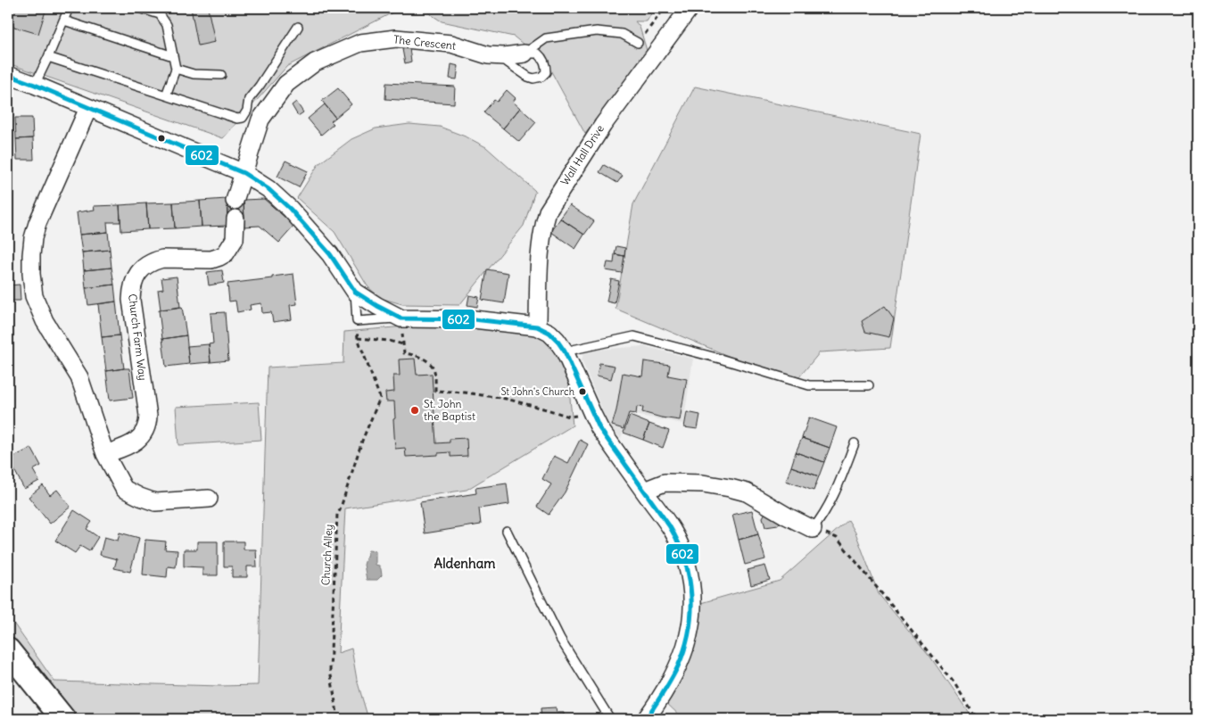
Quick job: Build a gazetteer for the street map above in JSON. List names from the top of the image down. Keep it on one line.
{"streets":{"street":["The Crescent","Wall Hall Drive","Church Farm Way"],"path":["Church Alley"]},"districts":["Aldenham"],"places":["St John's Church","St. John the Baptist"],"lines":["transit line 602"]}
